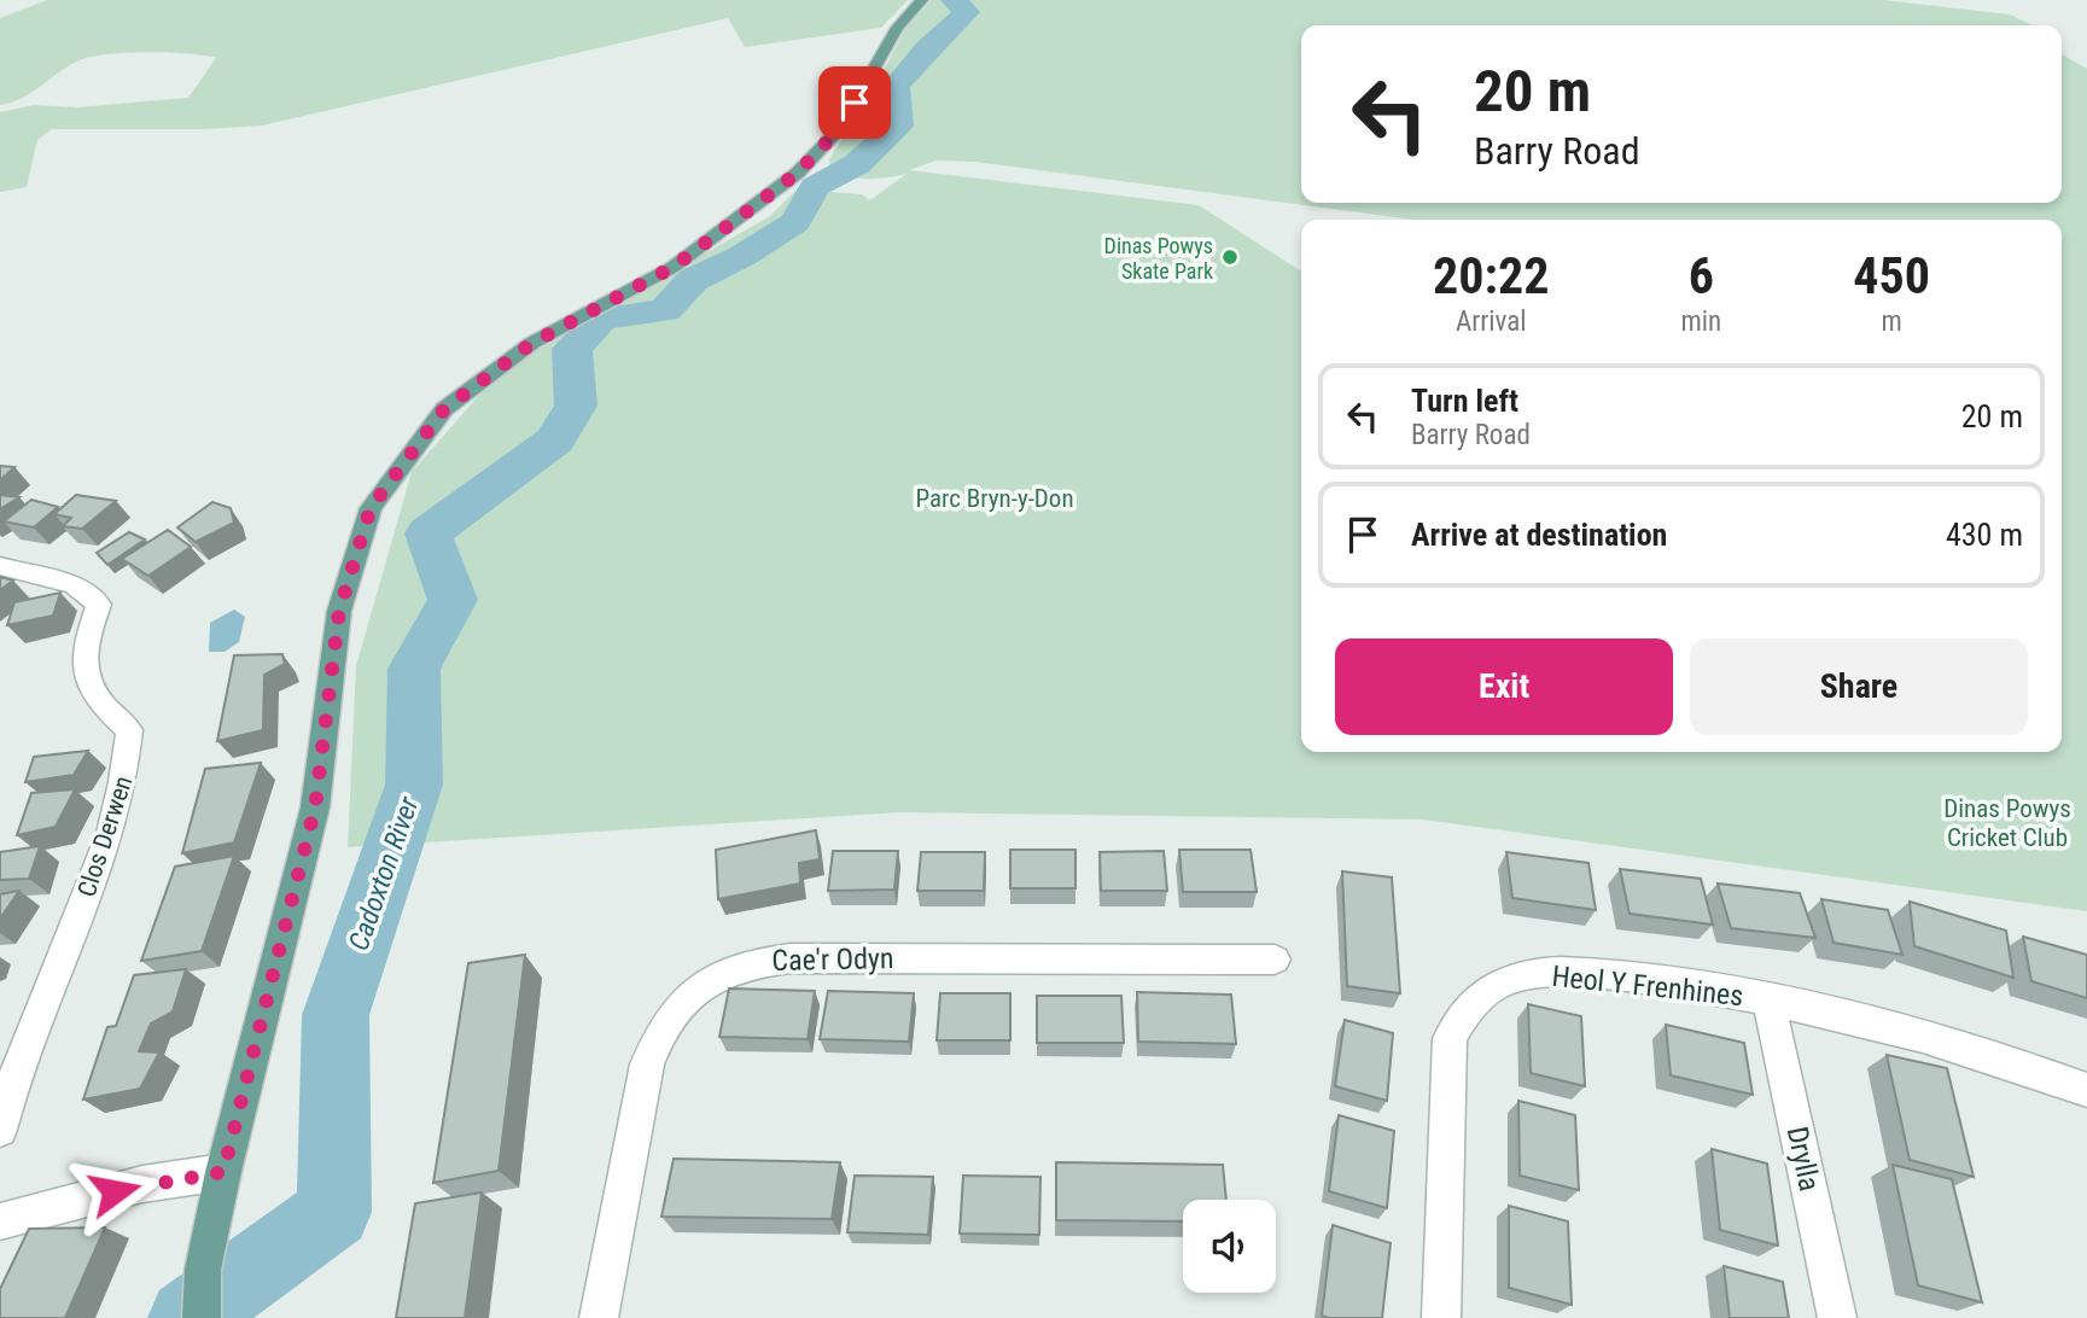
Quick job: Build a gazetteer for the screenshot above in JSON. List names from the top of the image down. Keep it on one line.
{"streets":{"street":["Clos Derwen","Cae'r Odyn","Heol Y Frenhines","Drylla"]},"crossings":[["Heol Y Frenhines","Drylla"]],"water":["Cadoxton River"],"parks":["Parc Bryn-y-Don","Dinas Powys Cricket Club"],"places":["Dinas Powys Skate Park"],"page":{"turn":["20 m","Barry Road"],"eta":["20:22","Arrival","6","min","450","m"],"list":[{"name":"Turn left","note":"Barry Road","value":"20 m"},{"name":"Arrive at destination","value":"430 m"}],"buttons":["Exit","Share"]}}
